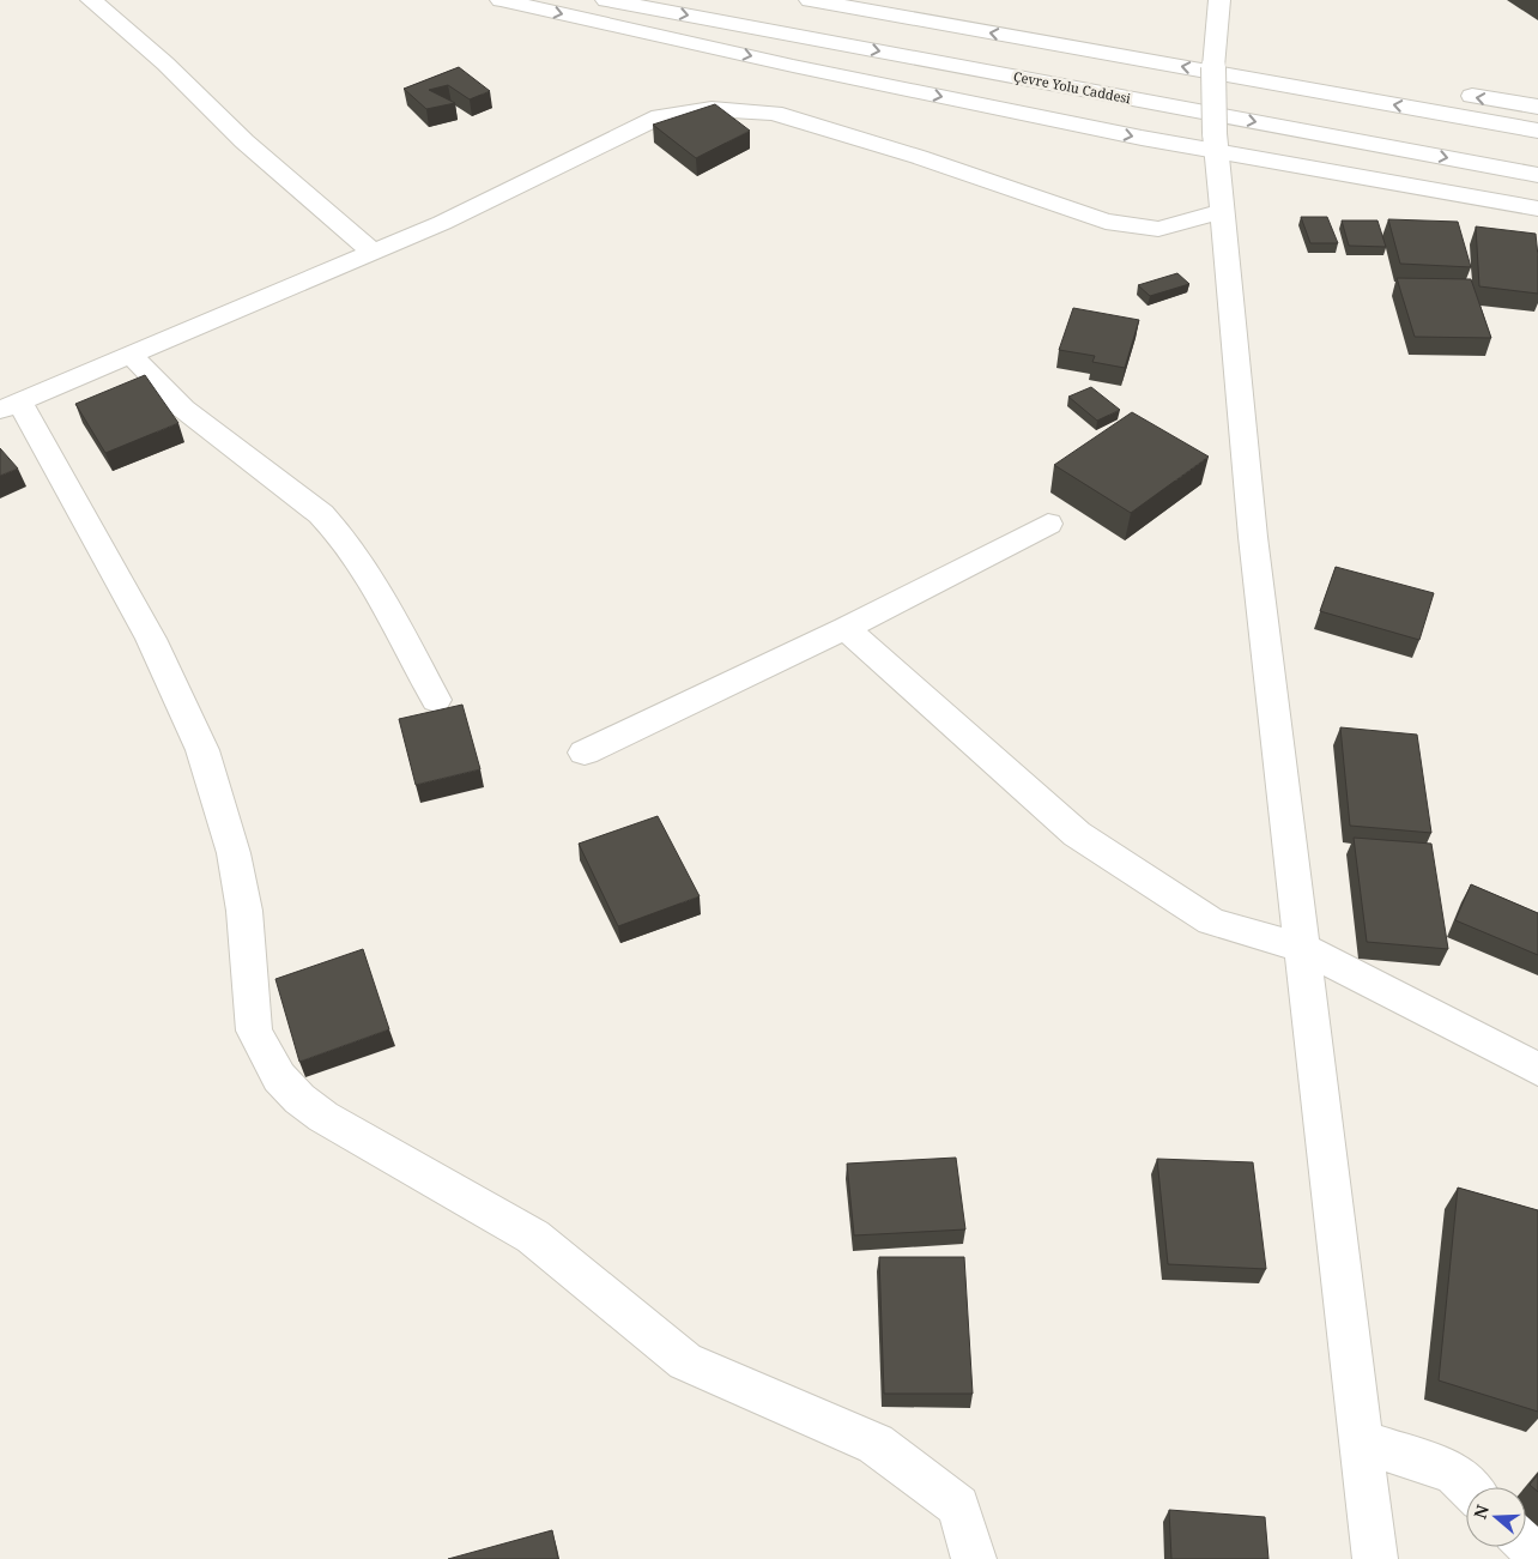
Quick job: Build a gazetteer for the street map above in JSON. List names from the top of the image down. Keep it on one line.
{"streets":{"main road":["Çevre Yolu Caddesi"]},"north":"left"}
